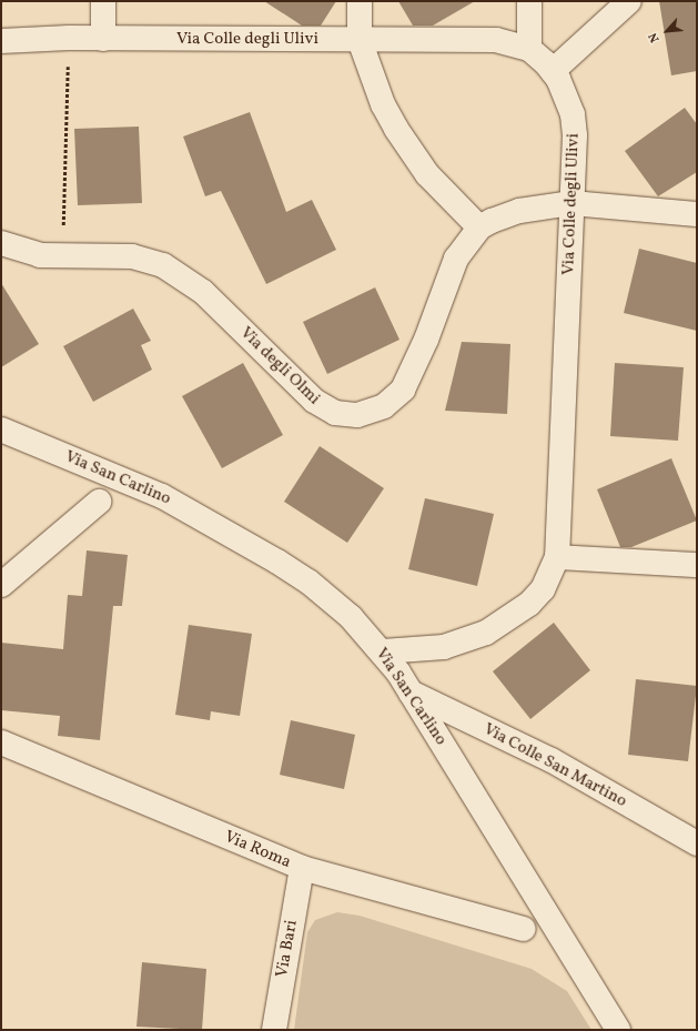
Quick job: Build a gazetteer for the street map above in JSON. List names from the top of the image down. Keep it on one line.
{"streets":{"street":["Via Colle degli Ulivi","Via degli Olmi","Via San Carlino","Via Colle San Martino","Via Roma","Via Bari"]},"crossings":[["Via Colle degli Ulivi","Via degli Olmi"],["Via Colle degli Ulivi","Via San Carlino"],["Via San Carlino","Via Colle San Martino"],["Via Roma","Via Bari"]],"north":"bottom left"}
